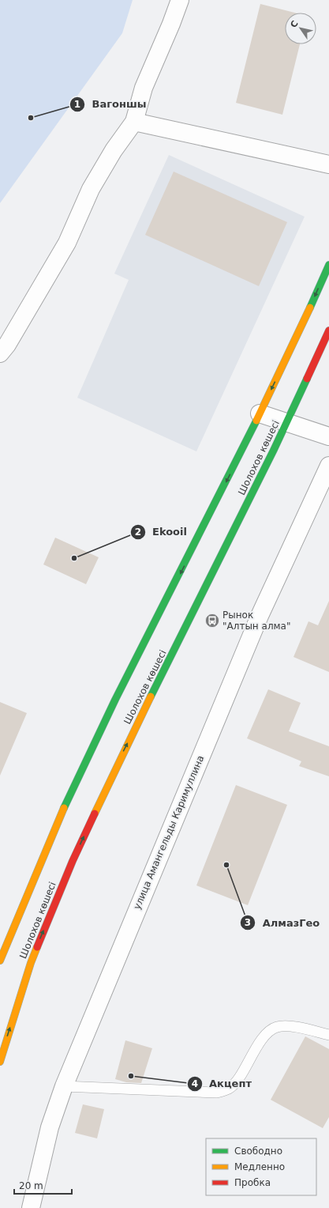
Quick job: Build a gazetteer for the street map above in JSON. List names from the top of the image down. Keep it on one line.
{"streets":{"highway":["Шолохов көшесі"],"street":["улица Амангельды Каримуллина"]},"places":{"other":["Вагоншы","Ekooil","АлмазГео","Акцепт"],"bus stop":["Рынок \"Алтын алма\""]},"legend":["Свободно","Медленно","Пробка"],"scale_bar":"20 m","north":"top left"}
